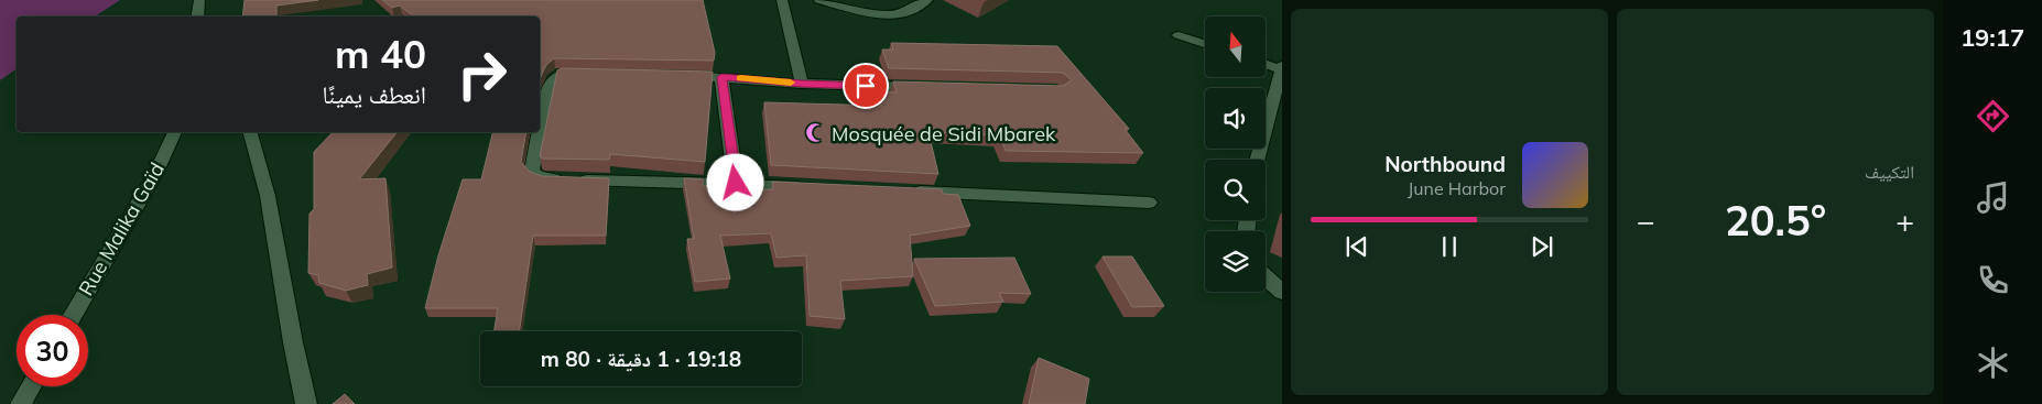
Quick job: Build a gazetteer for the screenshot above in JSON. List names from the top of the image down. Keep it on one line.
{"streets":{"street":["Rue Malika Gaïd"]},"places":{"mosque":["Mosquée de Sidi Mbarek"]},"north":"top","page":{"tabs":"19:17","tile":"التكييف","turn":["40 m","انعطف يمينًا"],"song":["Northbound","June Harbor"],"heat":["−","20.5°","+"],"limit":"30","trip":"19:18 · 1 دقيقة · 80 m"}}
